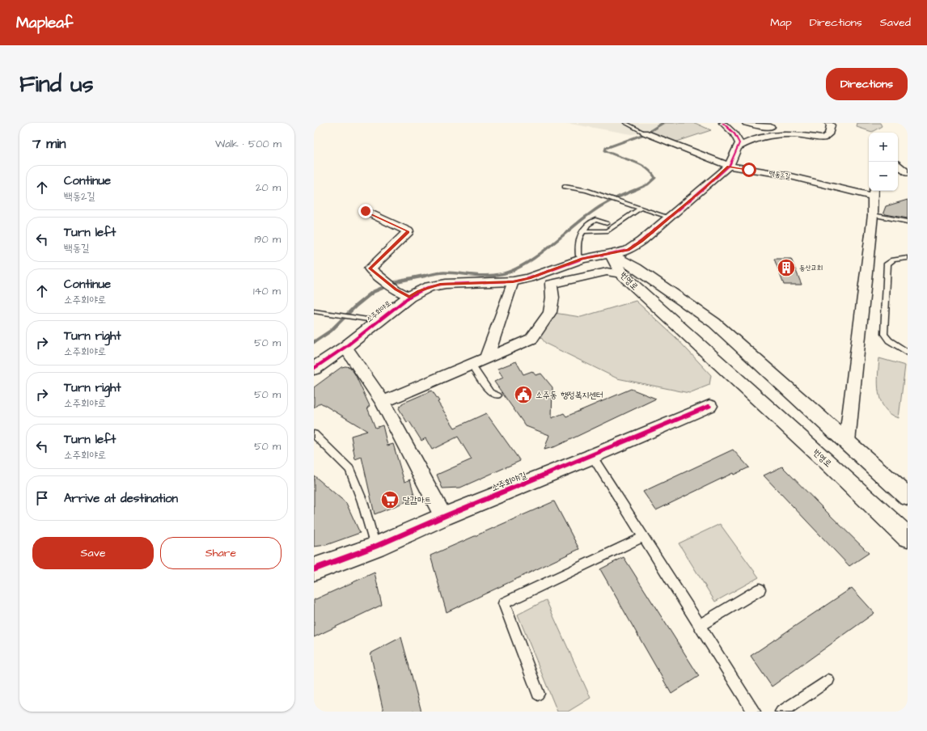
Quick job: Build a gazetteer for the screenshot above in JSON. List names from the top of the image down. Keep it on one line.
{"streets":{"street":["백동2길","번영로","소주회야로","소주회야1길"]},"crossings":[["번영로","소주회야로"]],"places":{"building":["동산교회"],"public building":["소주동 행정복지센터"],"supermarket":["달감마트"]},"page":{"header":"Mapleaf","nav":["Map","Directions","Saved"],"buttons":["Directions",["Save","Share"]],"title":"Find us","heading":["7 min","Walk · 500 m"],"map_buttons":["+","−"],"list":[["Continue","백동2길","20 m"],["Turn left","백동길","190 m"],["Continue","소주회야로","140 m"],["Turn right","소주회야로","50 m"],["Turn right","소주회야로","50 m"],["Turn left","소주회야로","50 m"],"Arrive at destination"]}}
